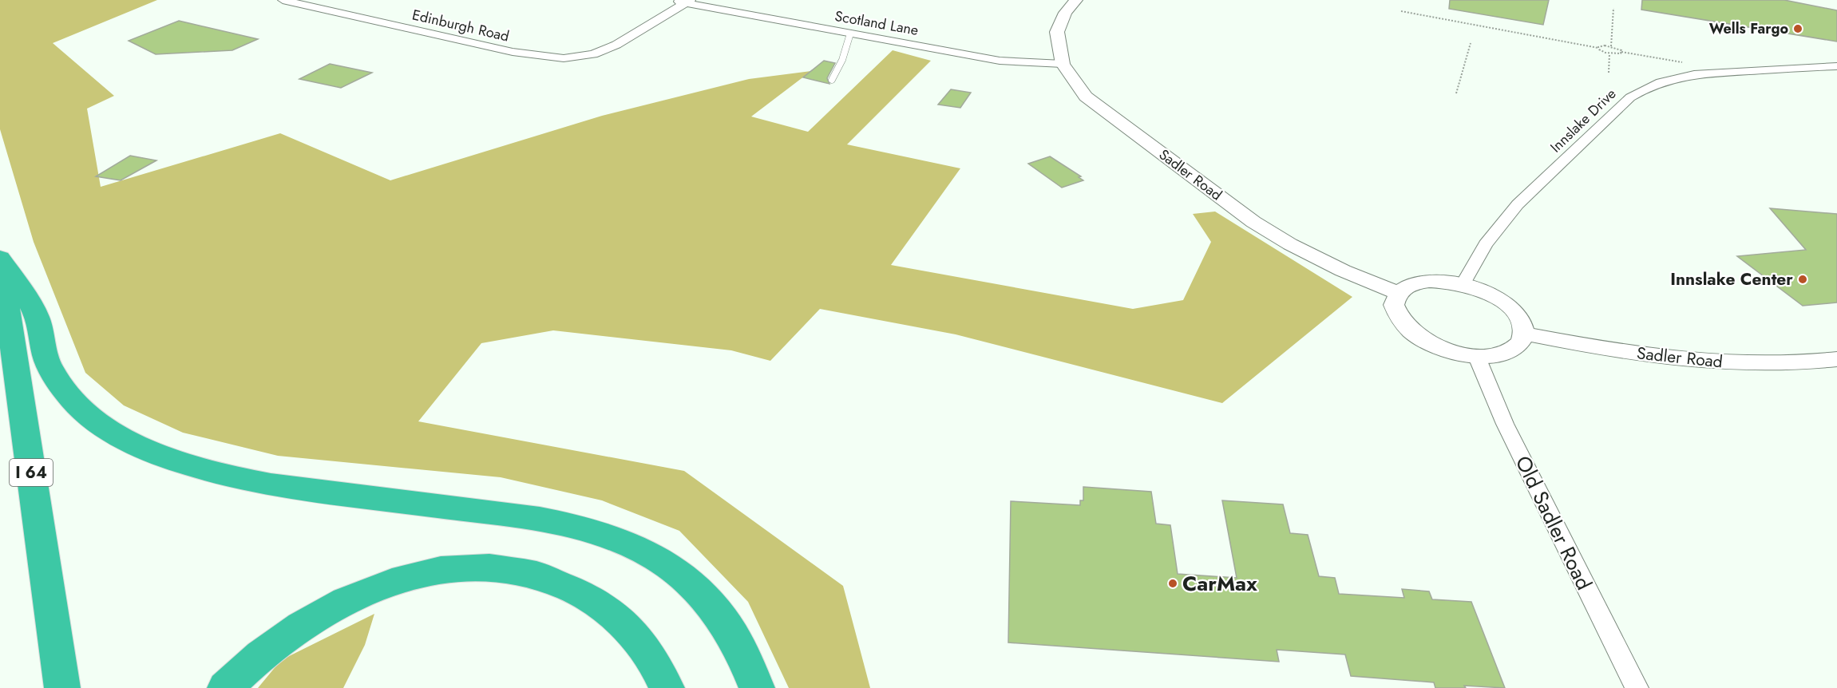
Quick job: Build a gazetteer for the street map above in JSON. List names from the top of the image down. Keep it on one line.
{"streets":{"highway":["I 64"],"street":["Scotland Lane","Edinburgh Road","Innslake Drive","Sadler Road","Old Sadler Road"]},"crossings":[["Scotland Lane","Edinburgh Road"],["Scotland Lane","Sadler Road"]],"places":["Wells Fargo","Innslake Center","CarMax"]}
